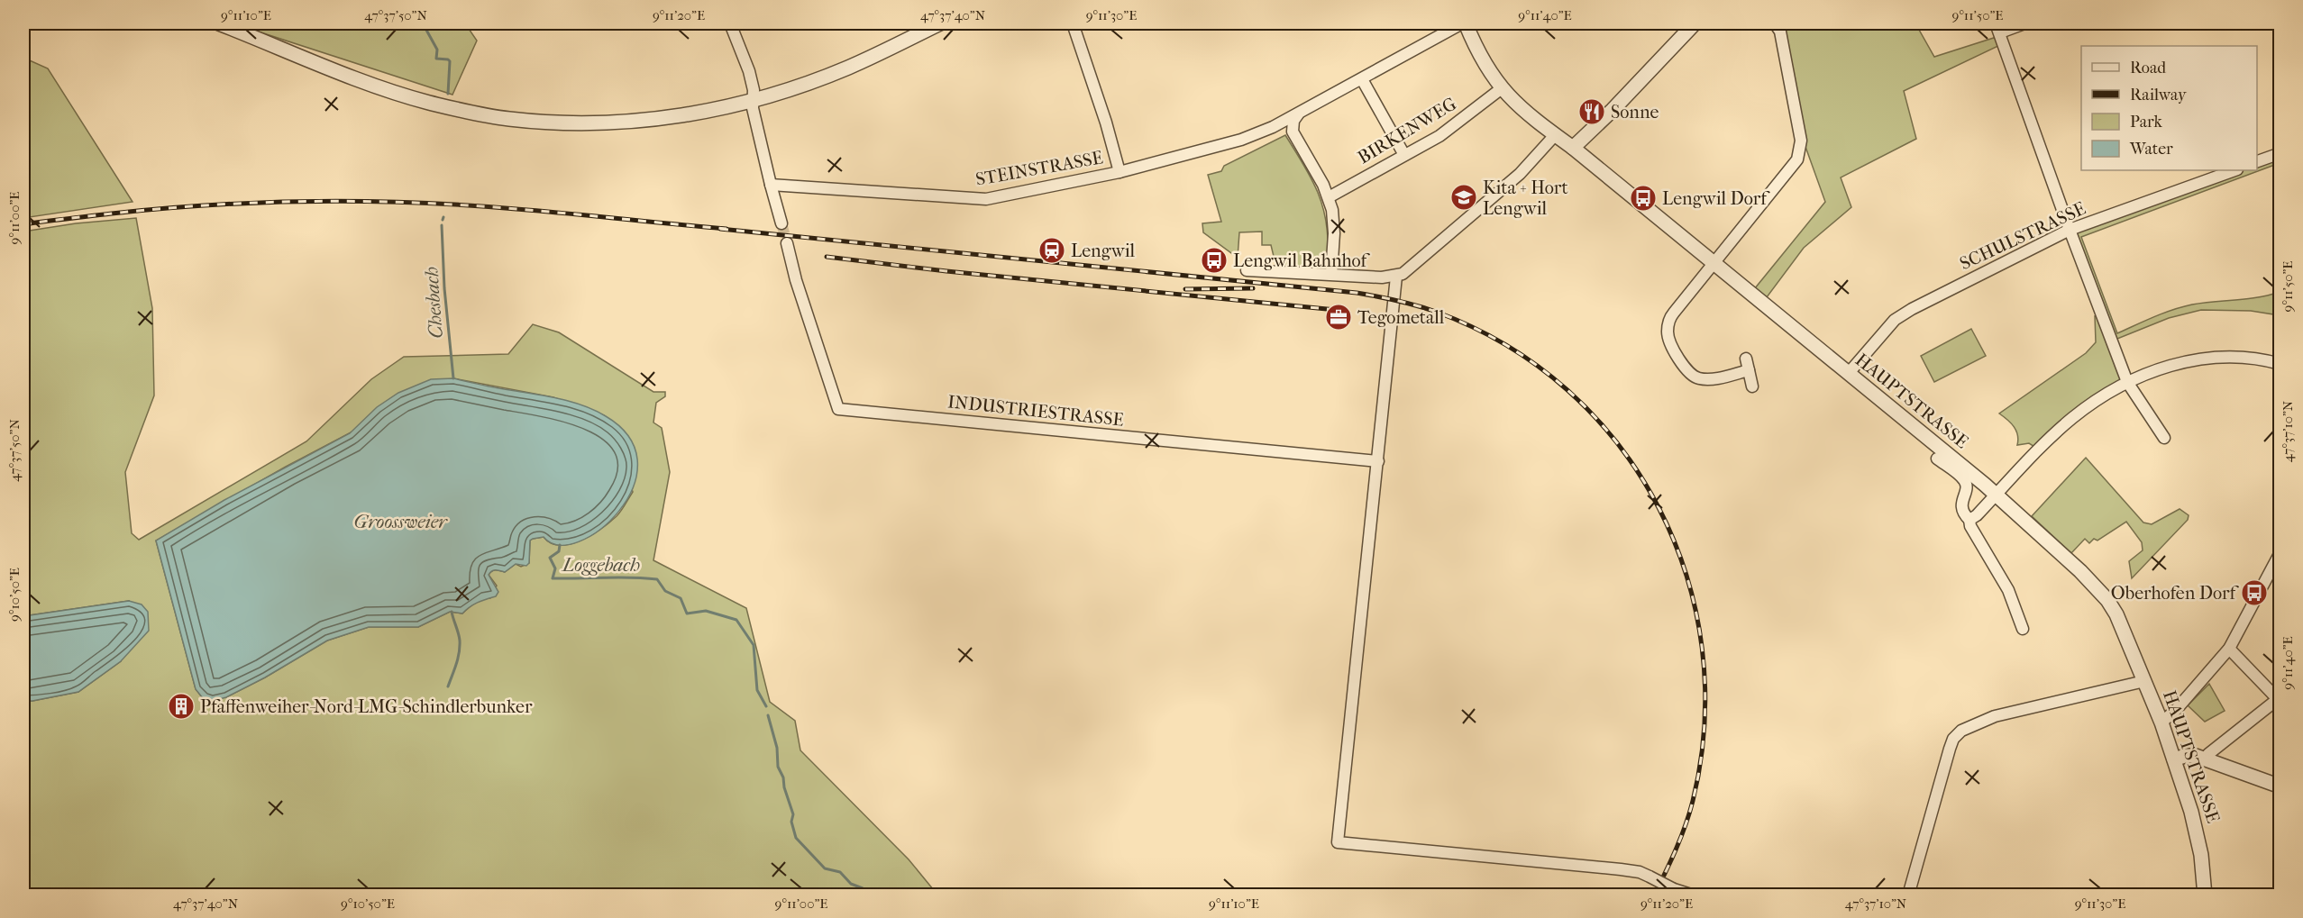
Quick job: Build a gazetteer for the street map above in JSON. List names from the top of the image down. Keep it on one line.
{"streets":{"street":["BIRKENWEG","STEINSTRASSE","SCHULSTRASSE","HAUPTSTRASSE","INDUSTRIESTRASSE"]},"crossings":[["BIRKENWEG","HAUPTSTRASSE"],["STEINSTRASSE","HAUPTSTRASSE"],["SCHULSTRASSE","HAUPTSTRASSE"]],"water":["Chesbach","Groossweier","Loggebach"],"places":{"restaurant":["Sonne"],"school or university":["Kita + Hort Lengwil"],"bus stop":["Lengwil Dorf","Lengwil Bahnhof","Oberhofen Dorf"],"station":["Lengwil"],"office":["Tegometall"],"building":["Pfaffenweiher-Nord-LMG-Schindlerbunker"]},"legend":["Road","Railway","Park","Water"],"coordinates":["9°11'10\"E","47°37'50\"N","9°11'20\"E","47°37'40\"N","9°11'30\"E","9°11'40\"E","9°11'50\"E","9°11'00\"E","47°37'10\"N","9°10'50\"E"]}
